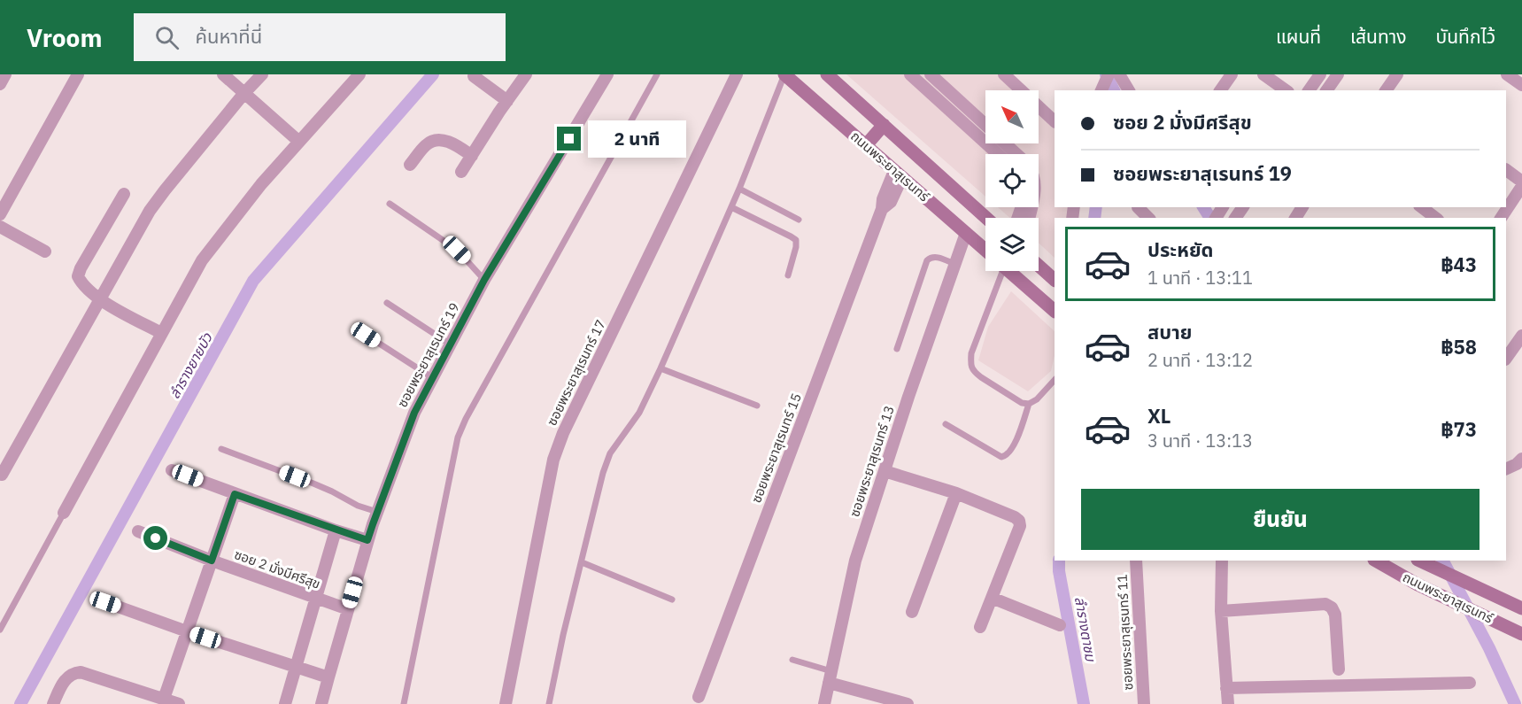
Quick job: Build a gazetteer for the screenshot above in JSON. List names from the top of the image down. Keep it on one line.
{"streets":{"street":["ถนนพระยาสุเรนทร์","ซอยพระยาสุเรนทร์ 19","ซอยพระยาสุเรนทร์ 17","ซอยพระยาสุเรนทร์ 15","ซอยพระยาสุเรนทร์ 13","ซอย 2 มั่งมีศรีสุข","ซอยพระยาสุเรนทร์ 11"]},"crossings":[["ถนนพระยาสุเรนทร์","ซอยพระยาสุเรนทร์ 15"],["ถนนพระยาสุเรนทร์","ซอยพระยาสุเรนทร์ 13"],["ซอยพระยาสุเรนทร์ 19","ซอย 2 มั่งมีศรีสุข"]],"water":["ลำรางยายบัว","ลำรางตาชม"],"north":"top left","page":{"header":"Vroom","search":"ค้นหาที่นี่","nav":["แผนที่","เส้นทาง","บันทึกไว้"],"banner":["ซอย 2 มั่งมีศรีสุข","ซอยพระยาสุเรนทร์ 19"],"bubble":"2 นาที","list":[{"name":"ประหยัด","note":"1 นาที · 13:11","value":"฿43"},{"name":"สบาย","note":"2 นาที · 13:12","value":"฿58"},{"name":"XL","note":"3 นาที · 13:13","value":"฿73"}],"buttons":"ยืนยัน"}}
